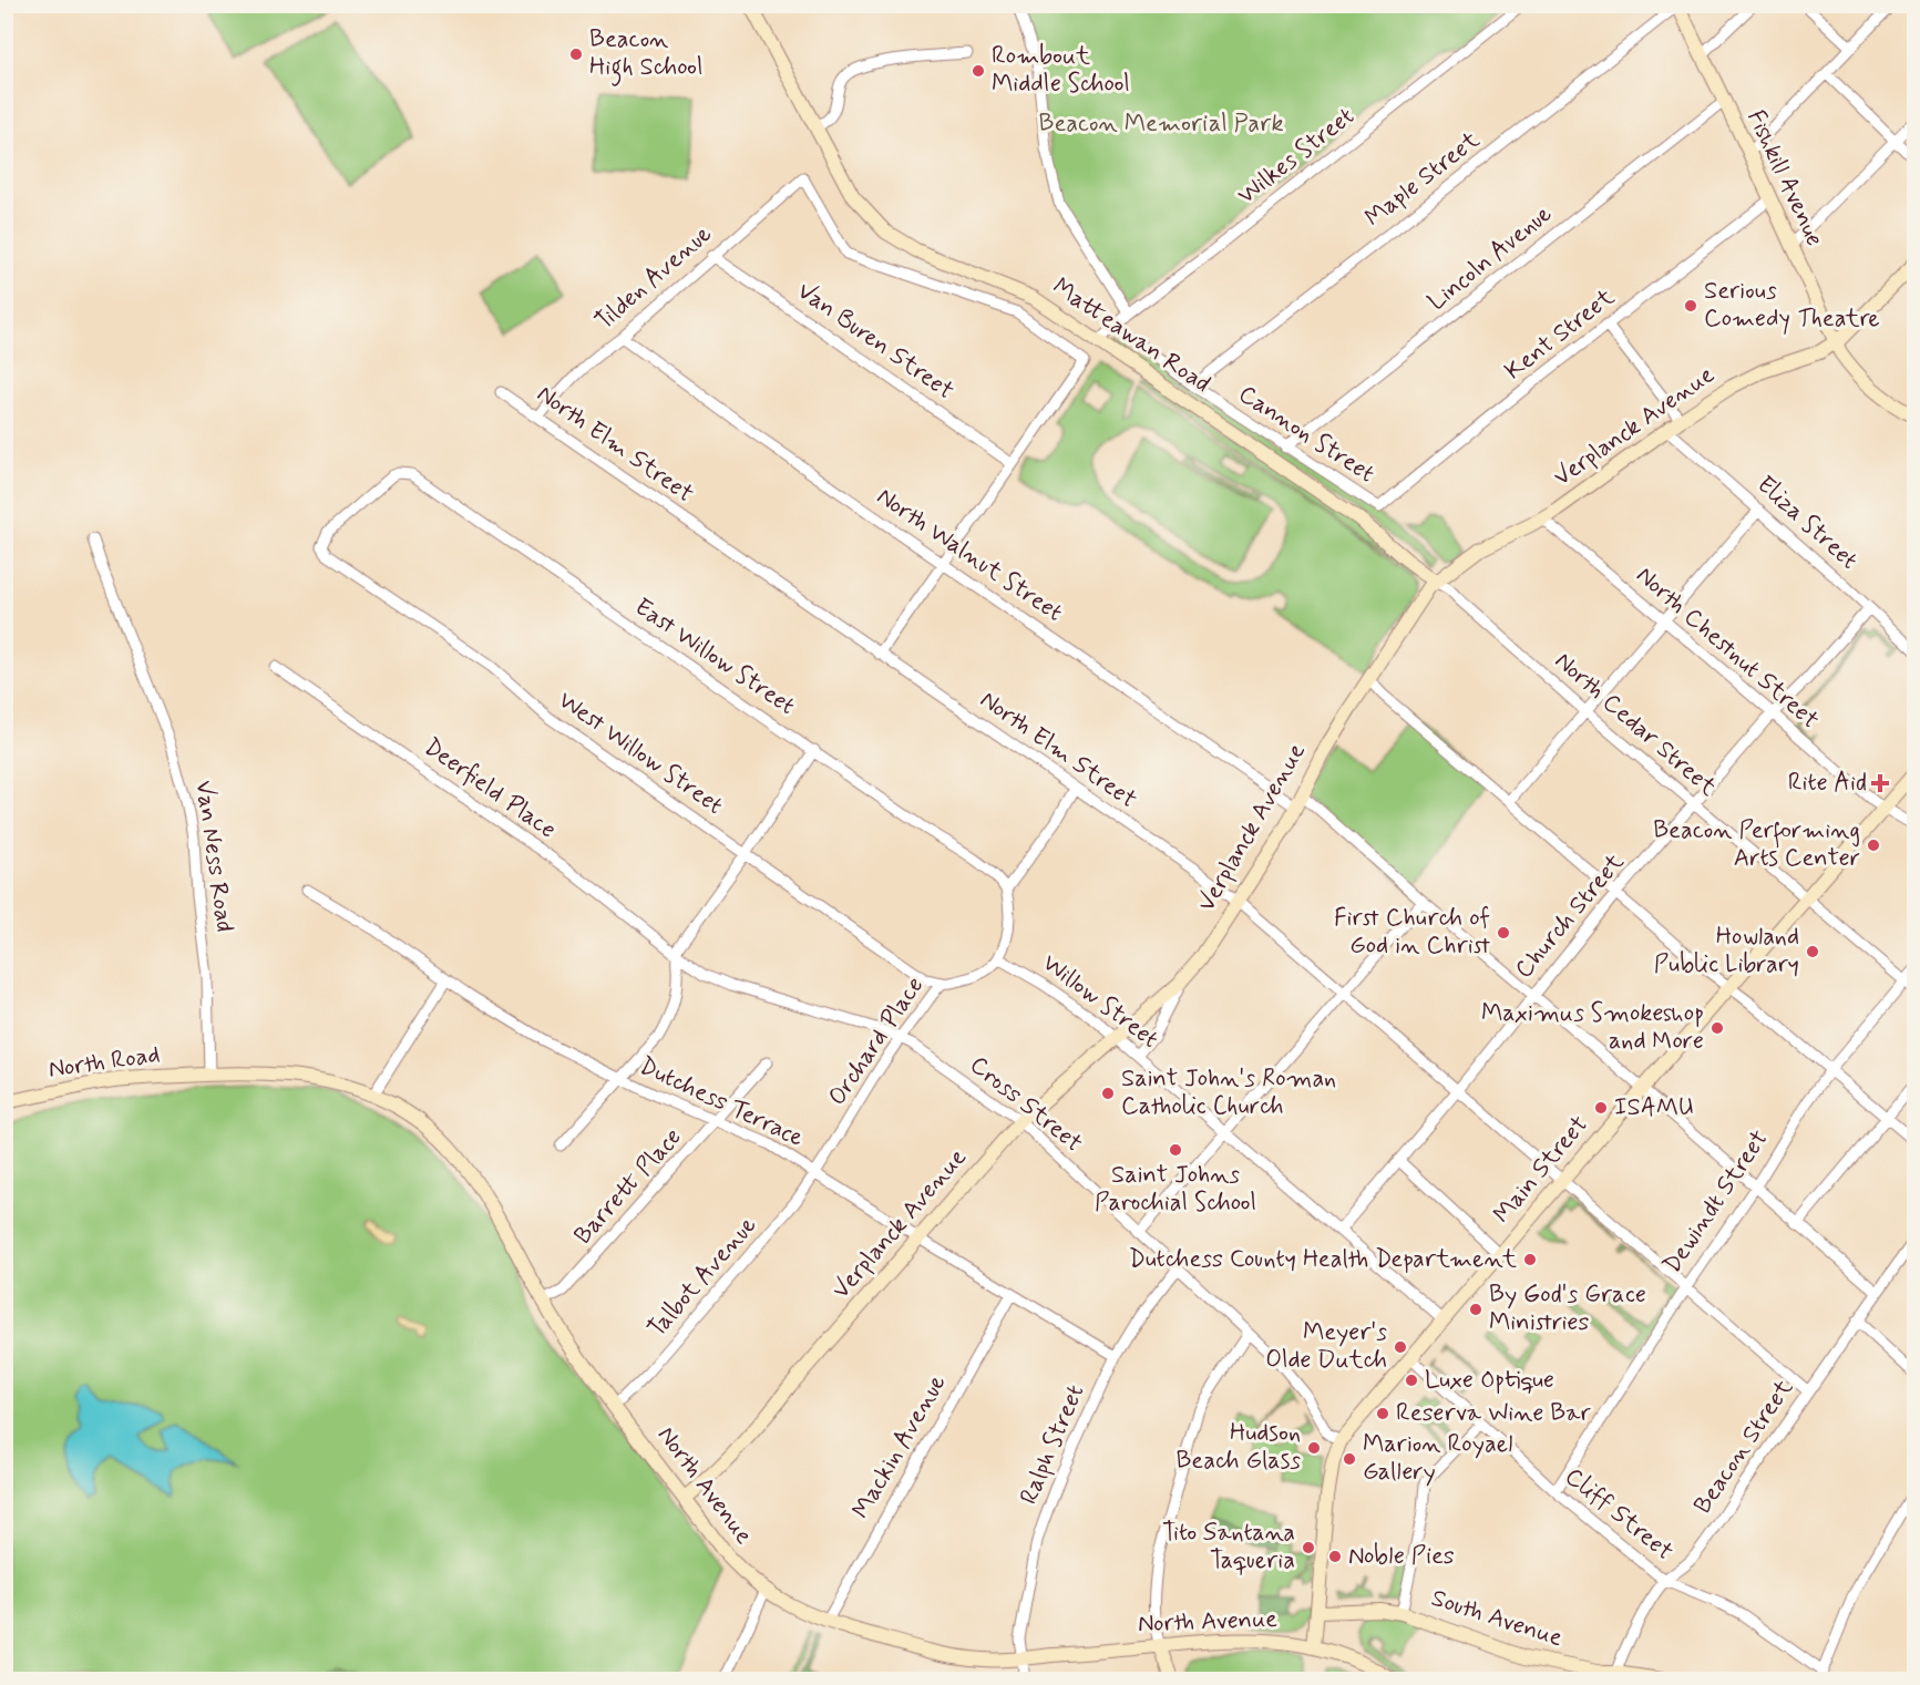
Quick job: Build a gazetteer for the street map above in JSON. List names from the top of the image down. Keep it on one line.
{"streets":{"main road":["Fishkill Avenue","Matteawan Road","Verplanck Avenue","North Road","Main Street","North Avenue","South Avenue"],"street":["Wilkes Street","Maple Street","Lincoln Avenue","Tilden Avenue","Kent Street","Van Buren Street","Cannon Street","North Elm Street","Eliza Street","North Walnut Street","North Chestnut Street","East Willow Street","North Cedar Street","West Willow Street","Deerfield Place","Van Ness Road","Church Street","Willow Street","Orchard Place","Dutchess Terrace","Cross Street","Barrett Place","Dewindt Street","Talbot Avenue","Ralph Street","Mackin Avenue","Beacon Street","Cliff Street"]},"crossings":[["Wilkes Street","Matteawan Road"],["Wilkes Street","Cannon Street"],["Fishkill Avenue","Maple Street"],["Fishkill Avenue","Lincoln Avenue"],["Fishkill Avenue","Kent Street"],["Fishkill Avenue","Verplanck Avenue"],["Maple Street","Cannon Street"],["Lincoln Avenue","Cannon Street"],["Tilden Avenue","Van Buren Street"],["Tilden Avenue","North Elm Street"],["Tilden Avenue","North Walnut Street"],["Kent Street","Cannon Street"],["Matteawan Road","Verplanck Avenue"],["Matteawan Road","North Cedar Street"],["Verplanck Avenue","North Elm Street"],["Verplanck Avenue","Eliza Street"],["Verplanck Avenue","North Walnut Street"],["Verplanck Avenue","North Chestnut Street"],["Verplanck Avenue","North Cedar Street"],["Verplanck Avenue","Willow Street"],["Verplanck Avenue","Dutchess Terrace"],["Verplanck Avenue","Cross Street"],["Verplanck Avenue","North Avenue"],["North Elm Street","Church Street"],["North Elm Street","Main Street"],["North Elm Street","Dewindt Street"],["North Elm Street","Beacon Street"],["Eliza Street","Church Street"],["North Chestnut Street","Church Street"],["North Chestnut Street","Main Street"],["East Willow Street","West Willow Street"],["North Cedar Street","Church Street"],["North Cedar Street","Main Street"],["North Cedar Street","Dewindt Street"],["West Willow Street","Orchard Place"],["Deerfield Place","Cross Street"],["Van Ness Road","North Road"],["Van Ness Road","North Avenue"],["Church Street","Willow Street"],["Willow Street","Orchard Place"],["Willow Street","Main Street"],["Orchard Place","Dutchess Terrace"],["Orchard Place","Cross Street"],["Orchard Place","Talbot Avenue"],["North Road","North Avenue"],["Dutchess Terrace","Barrett Place"],["Dutchess Terrace","Talbot Avenue"],["Dutchess Terrace","Ralph Street"],["Dutchess Terrace","Mackin Avenue"],["Cross Street","Main Street"],["Cross Street","Ralph Street"],["Main Street","North Avenue"],["Main Street","Cliff Street"],["Main Street","South Avenue"],["Barrett Place","North Avenue"],["Dewindt Street","Cliff Street"],["Talbot Avenue","North Avenue"],["Ralph Street","North Avenue"],["Mackin Avenue","North Avenue"],["Beacon Street","Cliff Street"],["Beacon Street","South Avenue"]],"parks":["Beacon Memorial Park"],"places":{"other":["Beacon High School","Rombout Middle School","Serious Comedy Theatre","Beacon Performing Arts Center","First Church of God in Christ","Howland Public Library","Maximus Smokeshop and More","Saint John's Roman Catholic Church","ISAMU","Saint Johns Parochial School","Dutchess County Health Department","By God's Grace Ministries","Meyer's Olde Dutch","Luxe Optique","Reserva Wine Bar","Hudson Beach Glass","Marion Royael Gallery","Tito Santana Taqueria","Noble Pies"],"health":["Rite Aid"]}}
